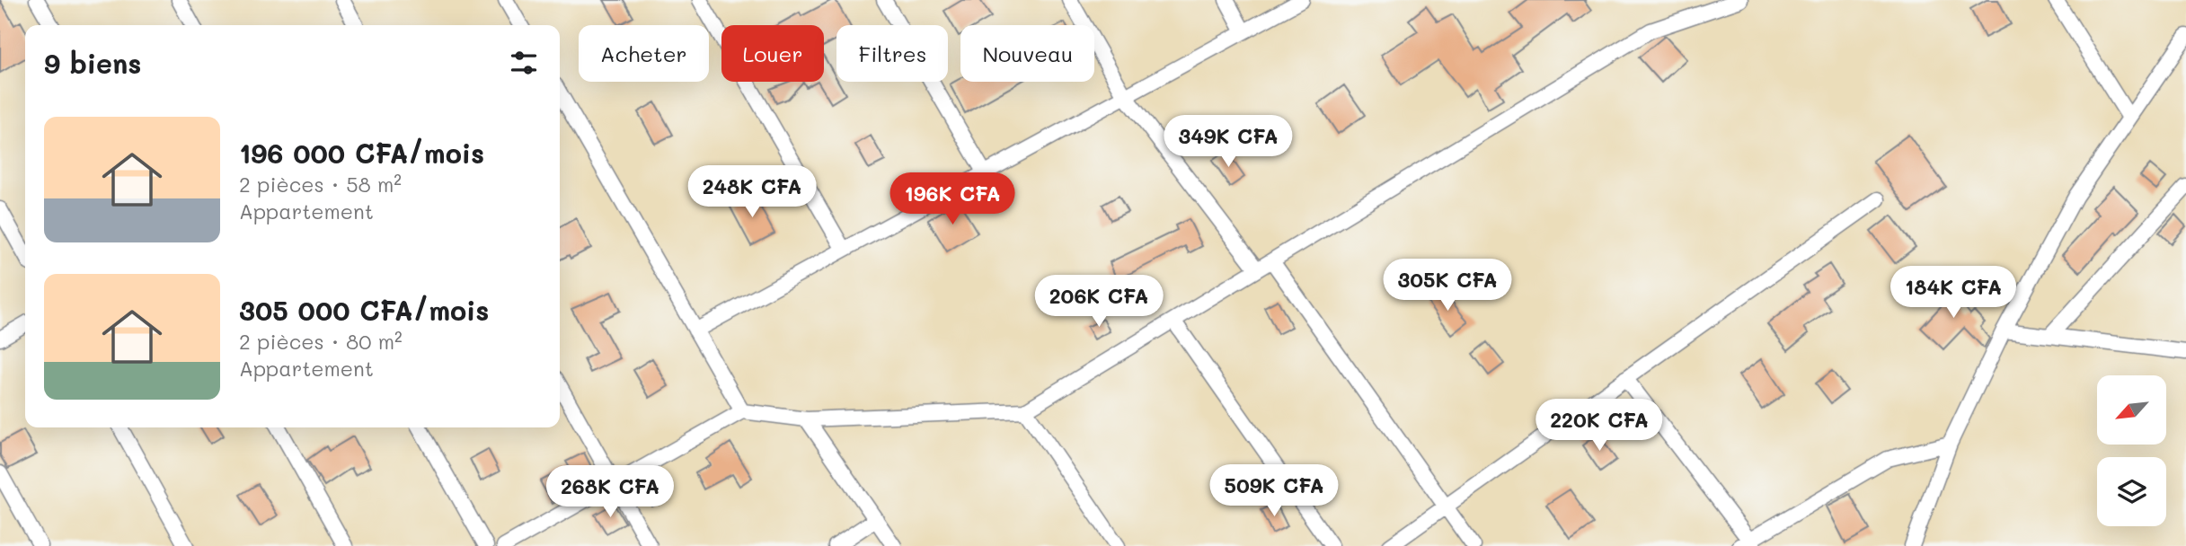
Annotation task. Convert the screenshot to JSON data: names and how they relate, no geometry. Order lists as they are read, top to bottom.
{
  "north": "bottom left",
  "page": {
    "chip": [
      "Acheter",
      "Louer",
      "Filtres",
      "Nouveau"
    ],
    "heading": "9 biens",
    "list": [
      {
        "name": "196 000 CFA/mois",
        "note": "2 pièces · 58 m² · Appartement"
      },
      {
        "name": "305 000 CFA/mois",
        "note": "2 pièces · 80 m² · Appartement"
      }
    ],
    "price": [
      "349K CFA",
      "248K CFA",
      "196K CFA",
      "305K CFA",
      "184K CFA",
      "206K CFA",
      "220K CFA",
      "509K CFA",
      "268K CFA"
    ]
  }
}
